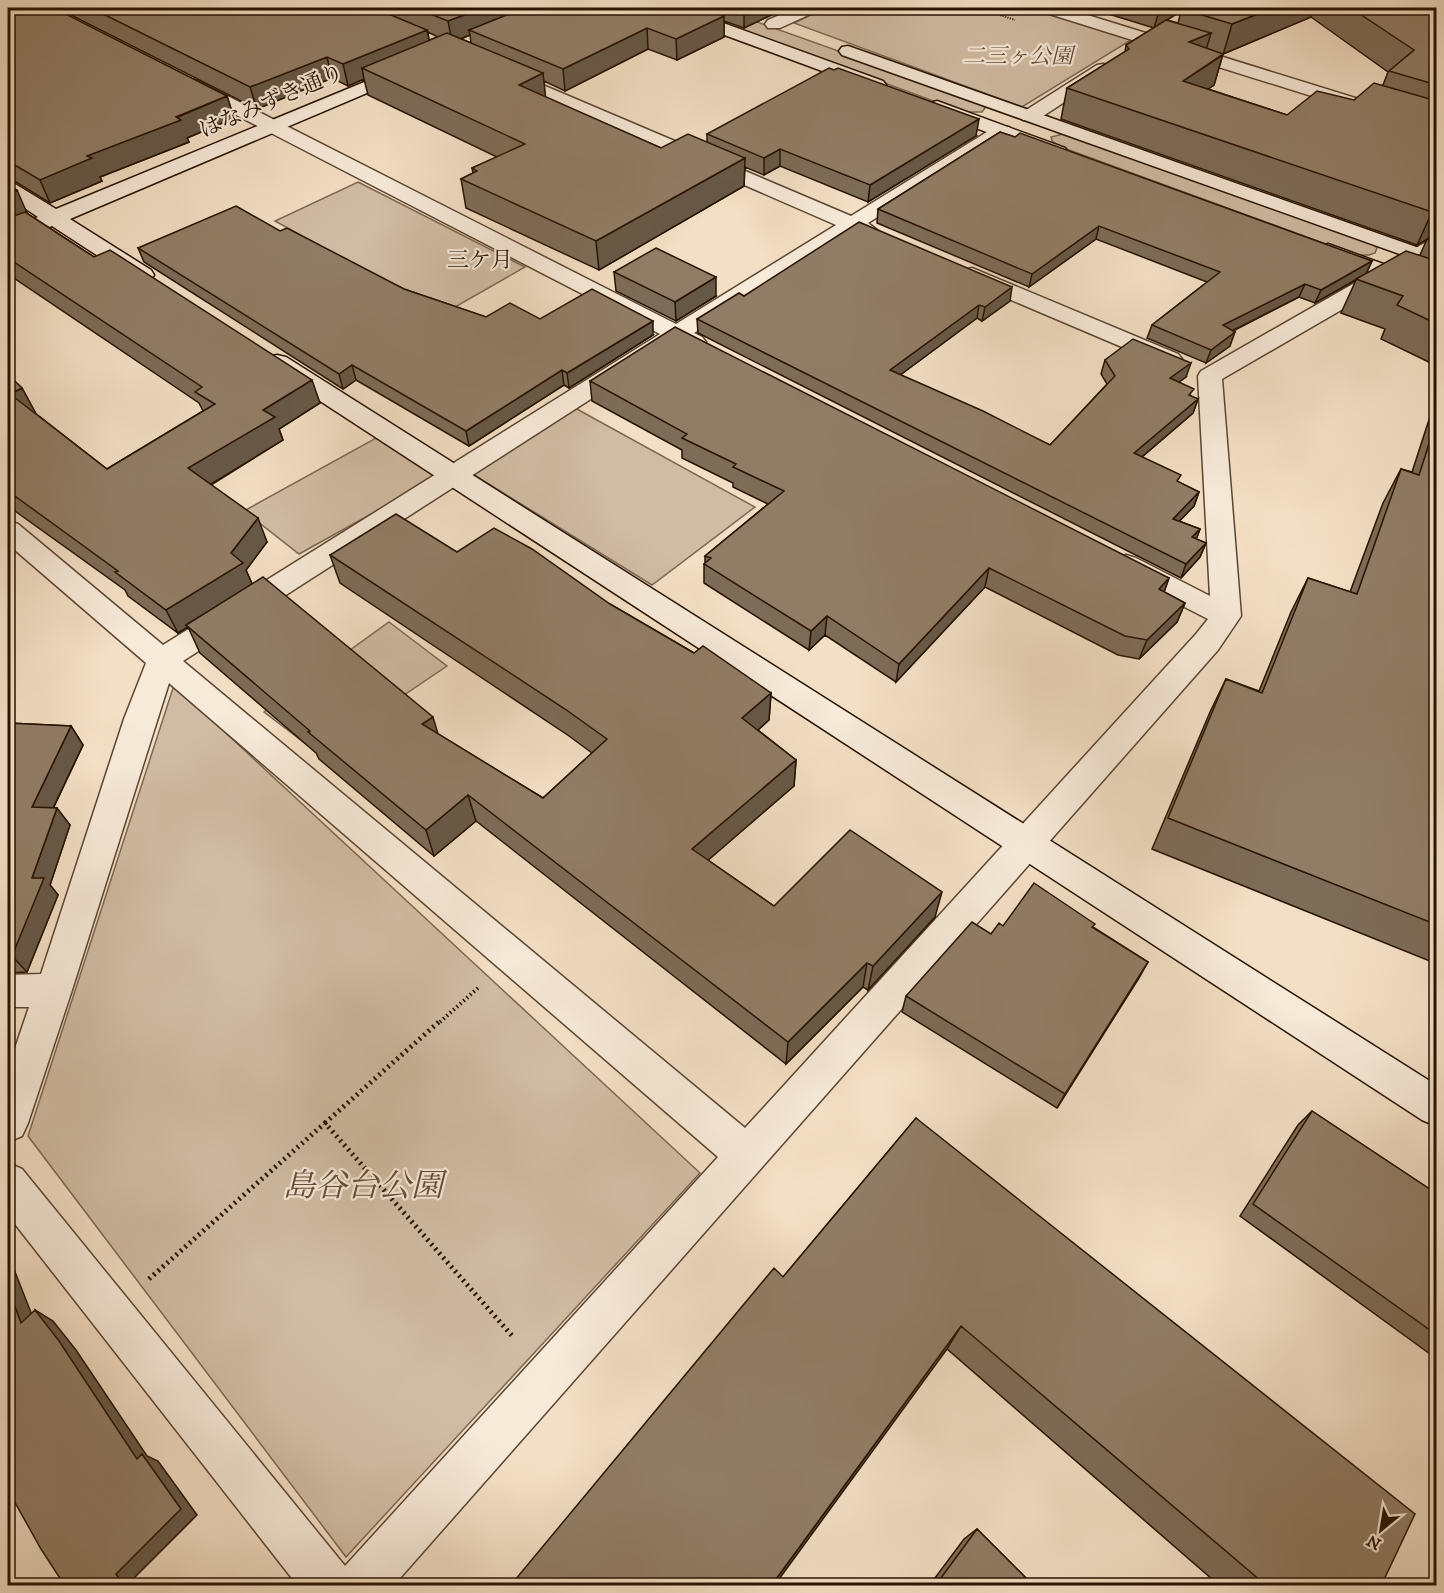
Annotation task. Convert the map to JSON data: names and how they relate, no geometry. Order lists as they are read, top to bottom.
{
  "streets": {
    "street": ["はなみずき通り"]
  },
  "districts": ["三ケ月"],
  "parks": ["二三ヶ公園", "島谷台公園"],
  "north": "bottom left"
}
